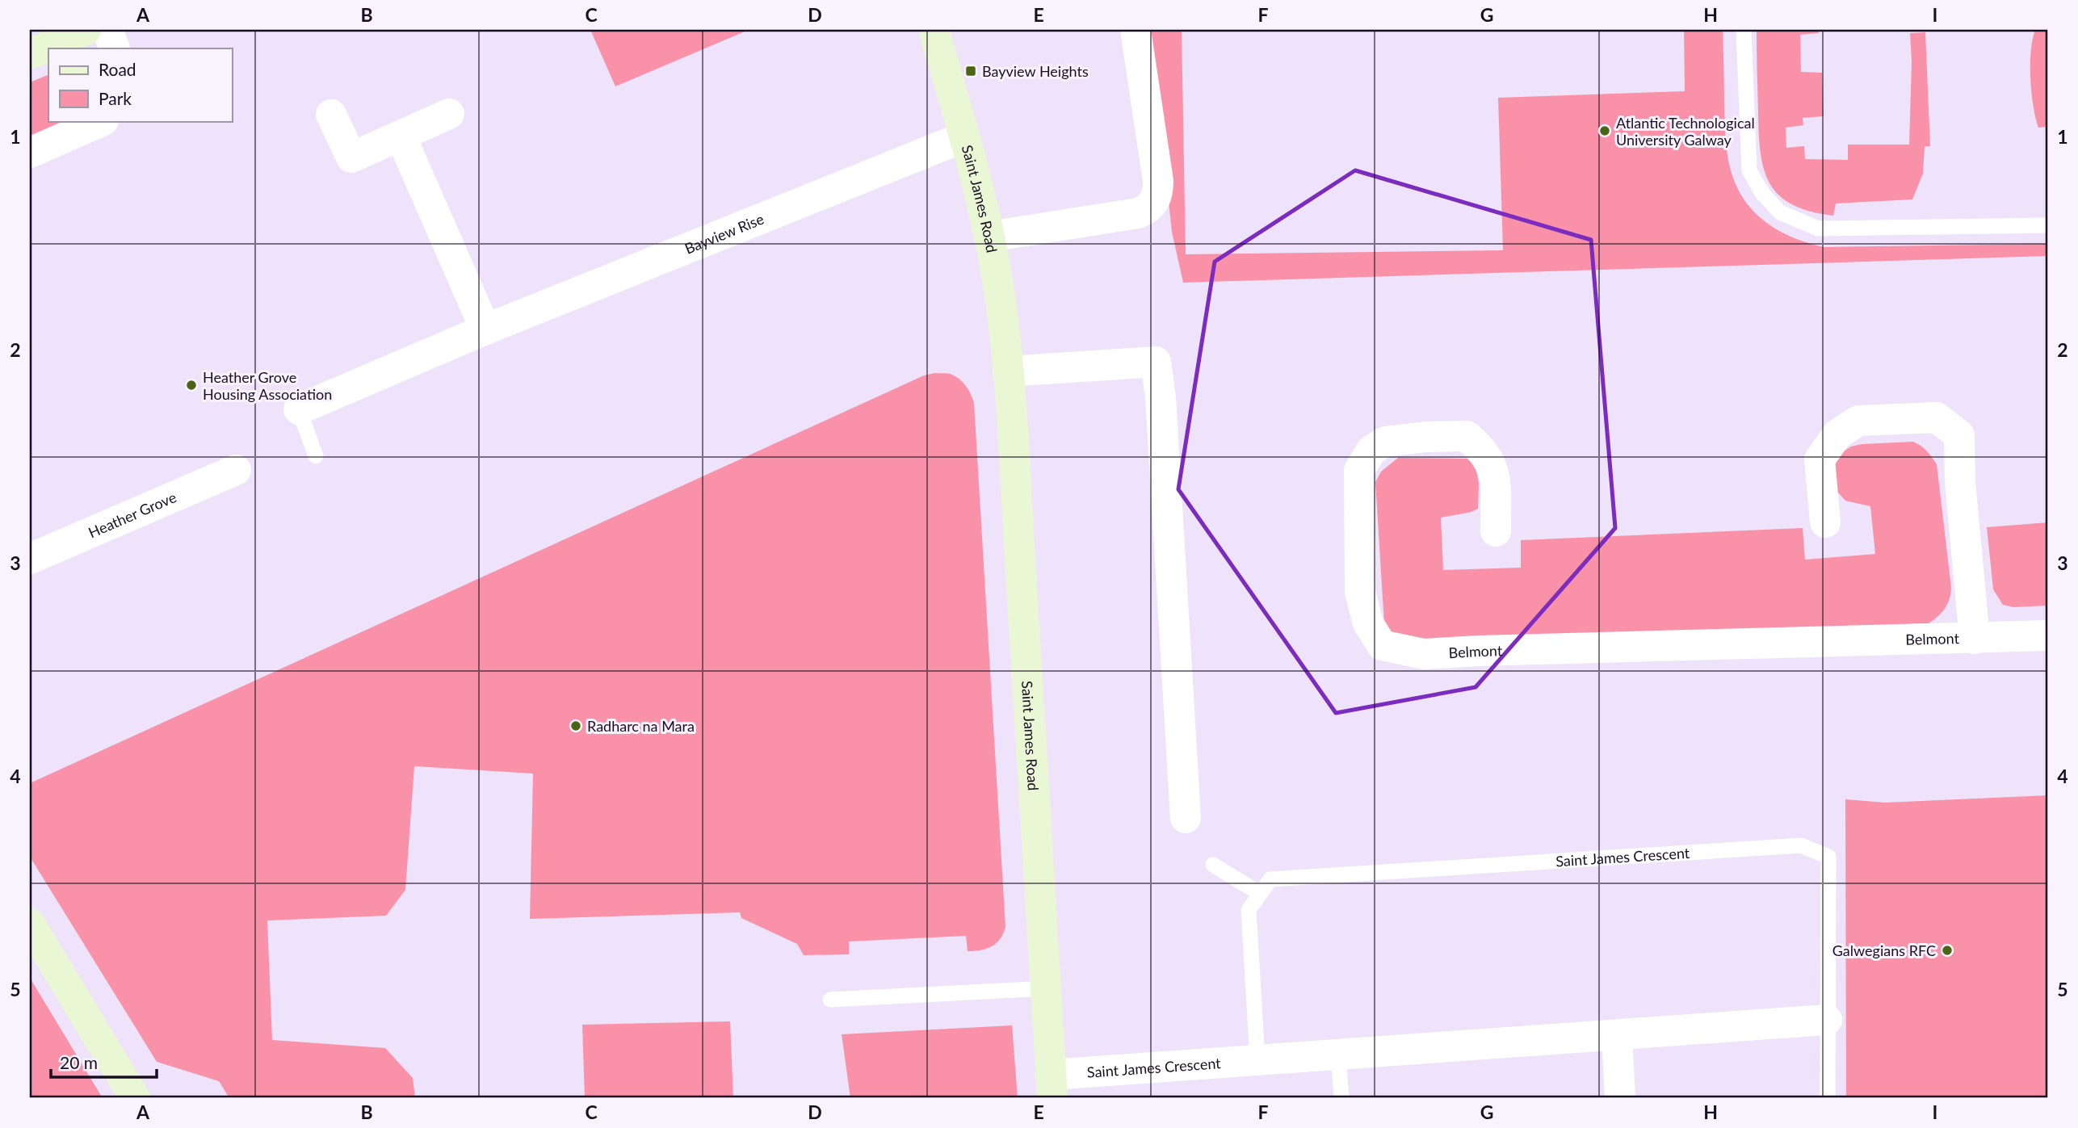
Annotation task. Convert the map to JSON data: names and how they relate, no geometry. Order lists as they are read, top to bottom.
{
  "streets": {
    "street": [
      "Saint James Road",
      "Bayview Rise",
      "Heather Grove",
      "Belmont",
      "Saint James Crescent"
    ]
  },
  "crossings": [
    ["Saint James Road", "Bayview Rise"],
    ["Saint James Road", "Saint James Crescent"]
  ],
  "places": {
    "transit": ["Bayview Heights"],
    "other": [
      "Atlantic Technological University Galway",
      "Heather Grove Housing Association",
      "Radharc na Mara",
      "Galwegians RFC"
    ]
  },
  "legend": ["Road", "Park"],
  "scale_bar": "20 m",
  "grid": {
    "columns": [
      "A",
      "B",
      "C",
      "D",
      "E",
      "F",
      "G",
      "H",
      "I"
    ],
    "rows": [
      "1",
      "2",
      "3",
      "4",
      "5"
    ]
  }
}
